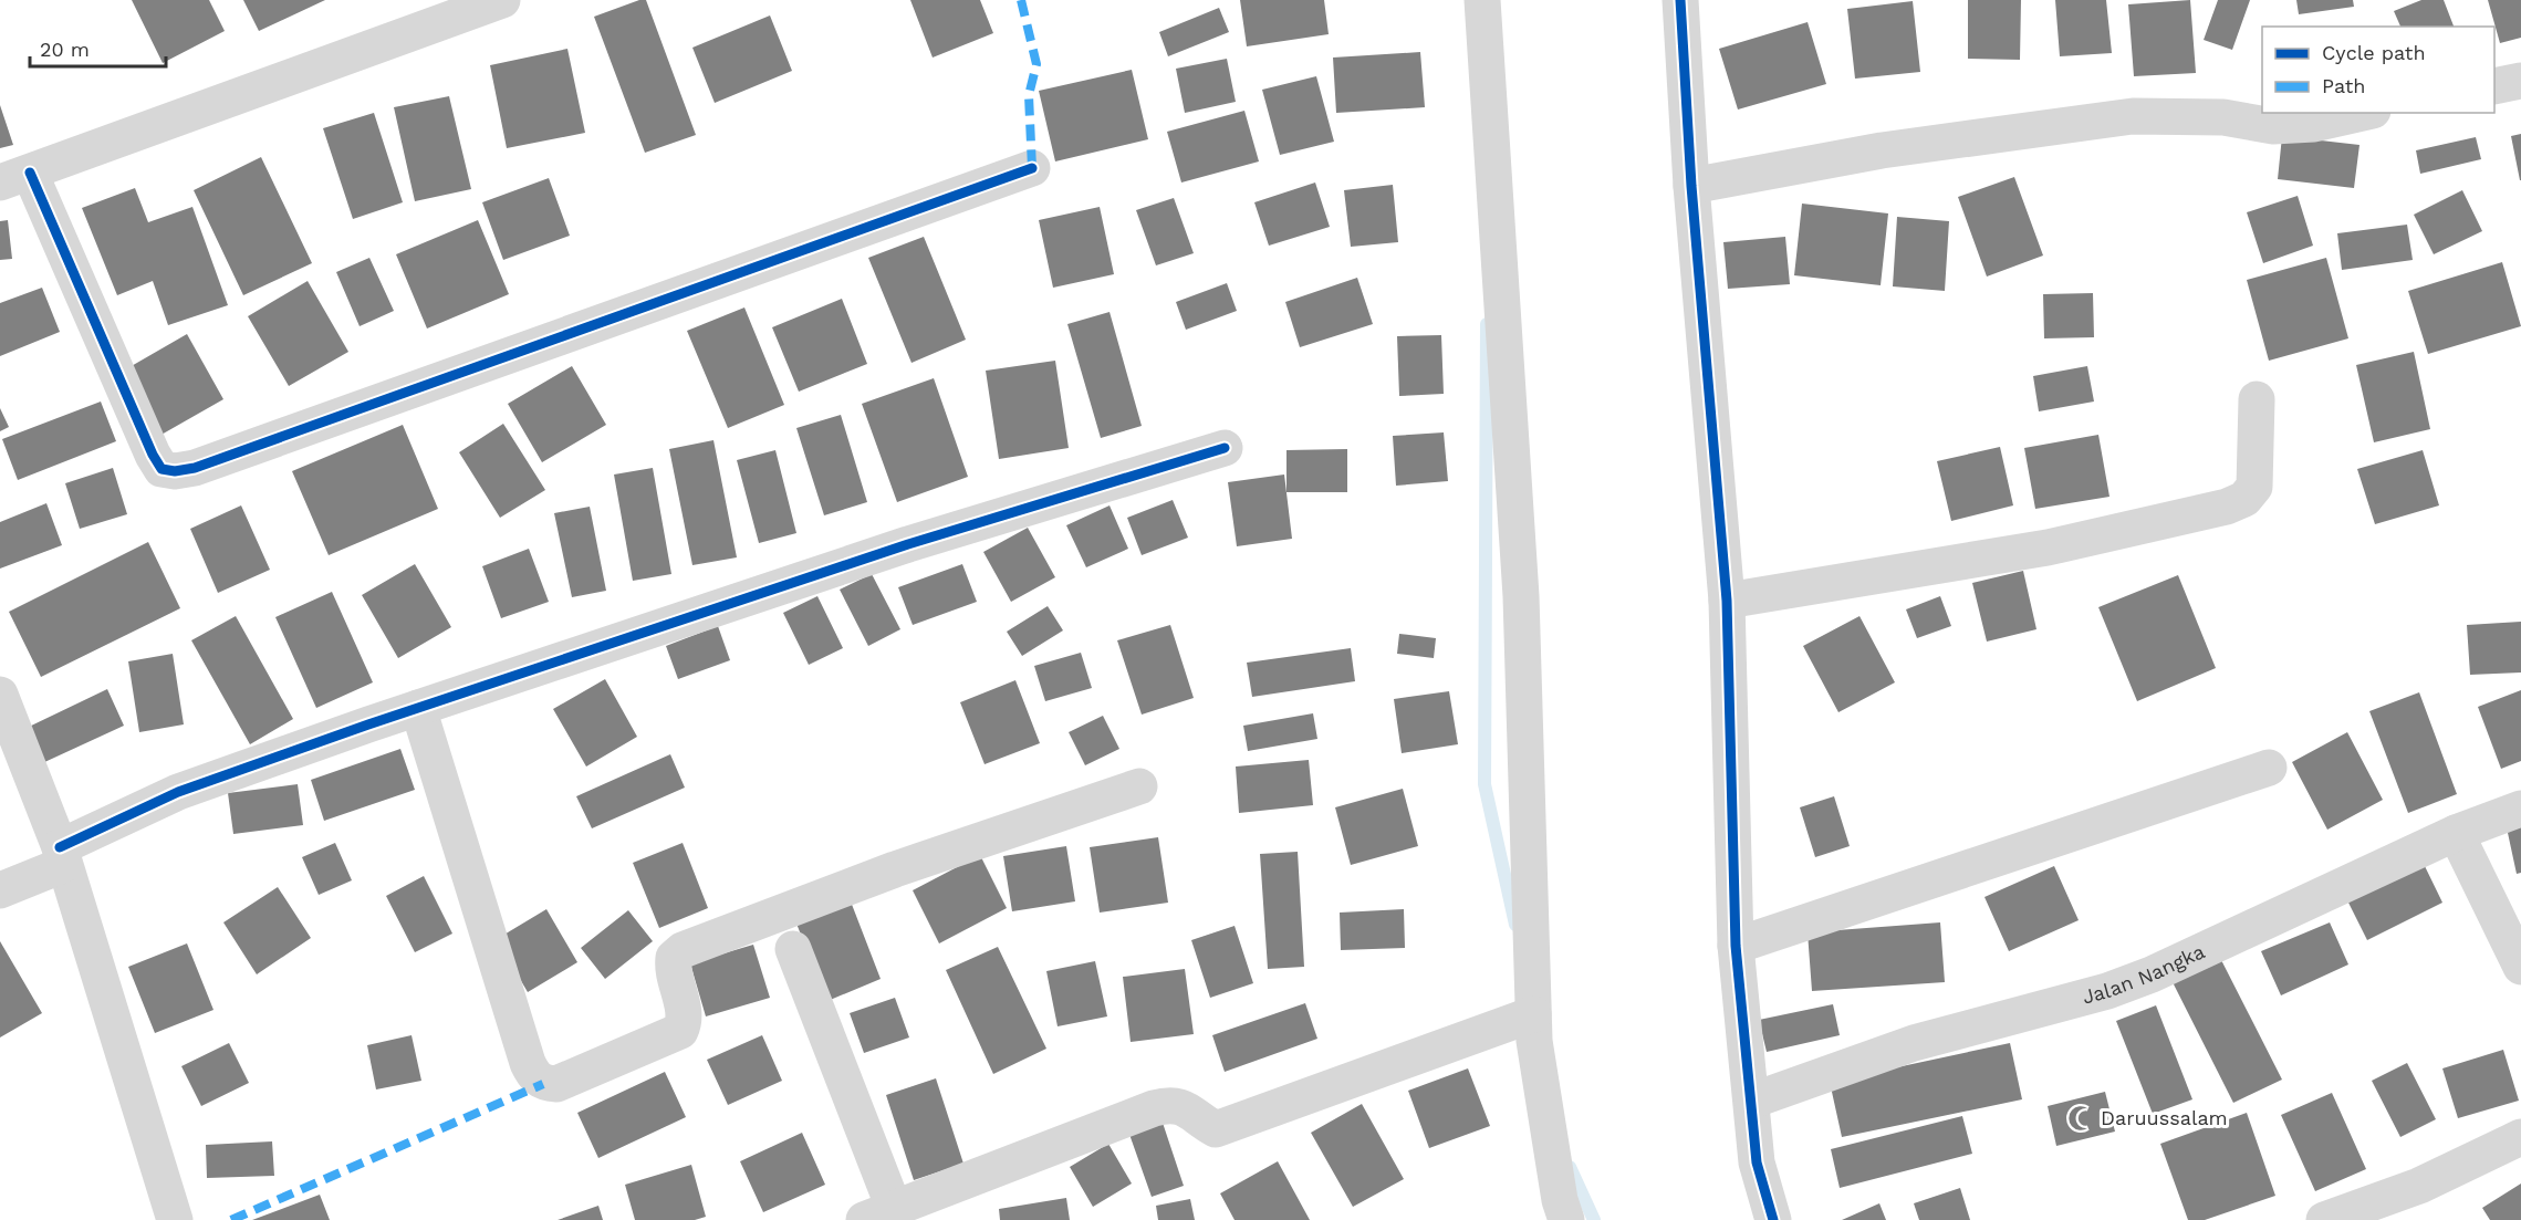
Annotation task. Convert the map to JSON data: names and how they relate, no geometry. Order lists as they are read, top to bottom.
{
  "streets": {
    "street": ["Jalan Nangka"]
  },
  "places": {
    "mosque": ["Daruussalam"]
  },
  "legend": ["Cycle path", "Path"],
  "scale_bar": "20 m"
}
